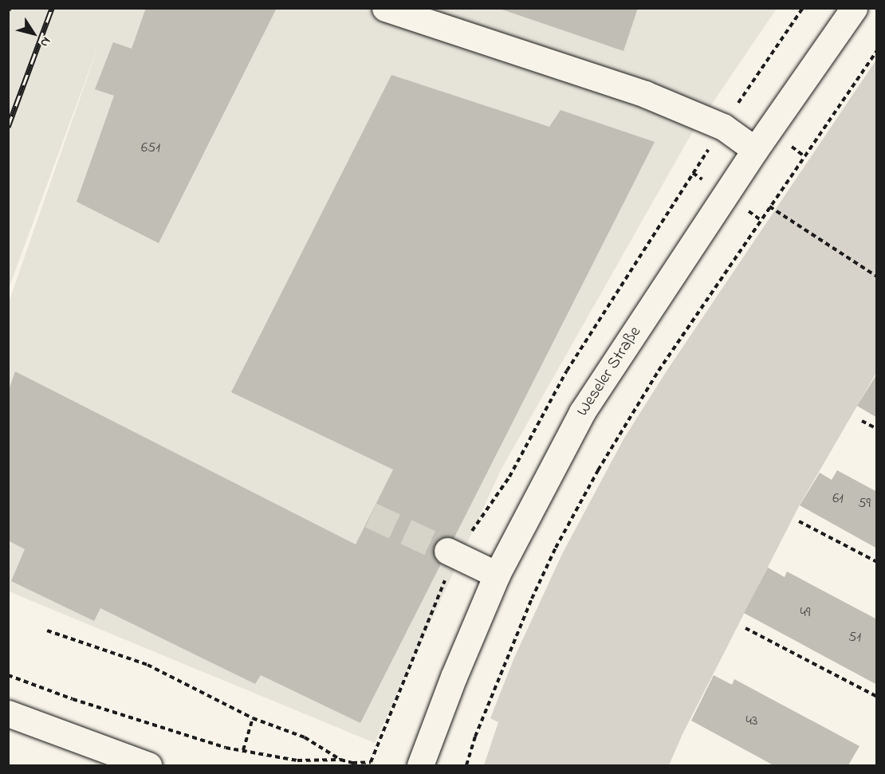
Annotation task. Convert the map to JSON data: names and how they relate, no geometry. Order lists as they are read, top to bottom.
{
  "streets": {
    "main road": ["Weseler Straße"]
  },
  "house_numbers": [
    "651",
    "61",
    "59",
    "49",
    "51",
    "43"
  ],
  "north": "bottom right"
}
